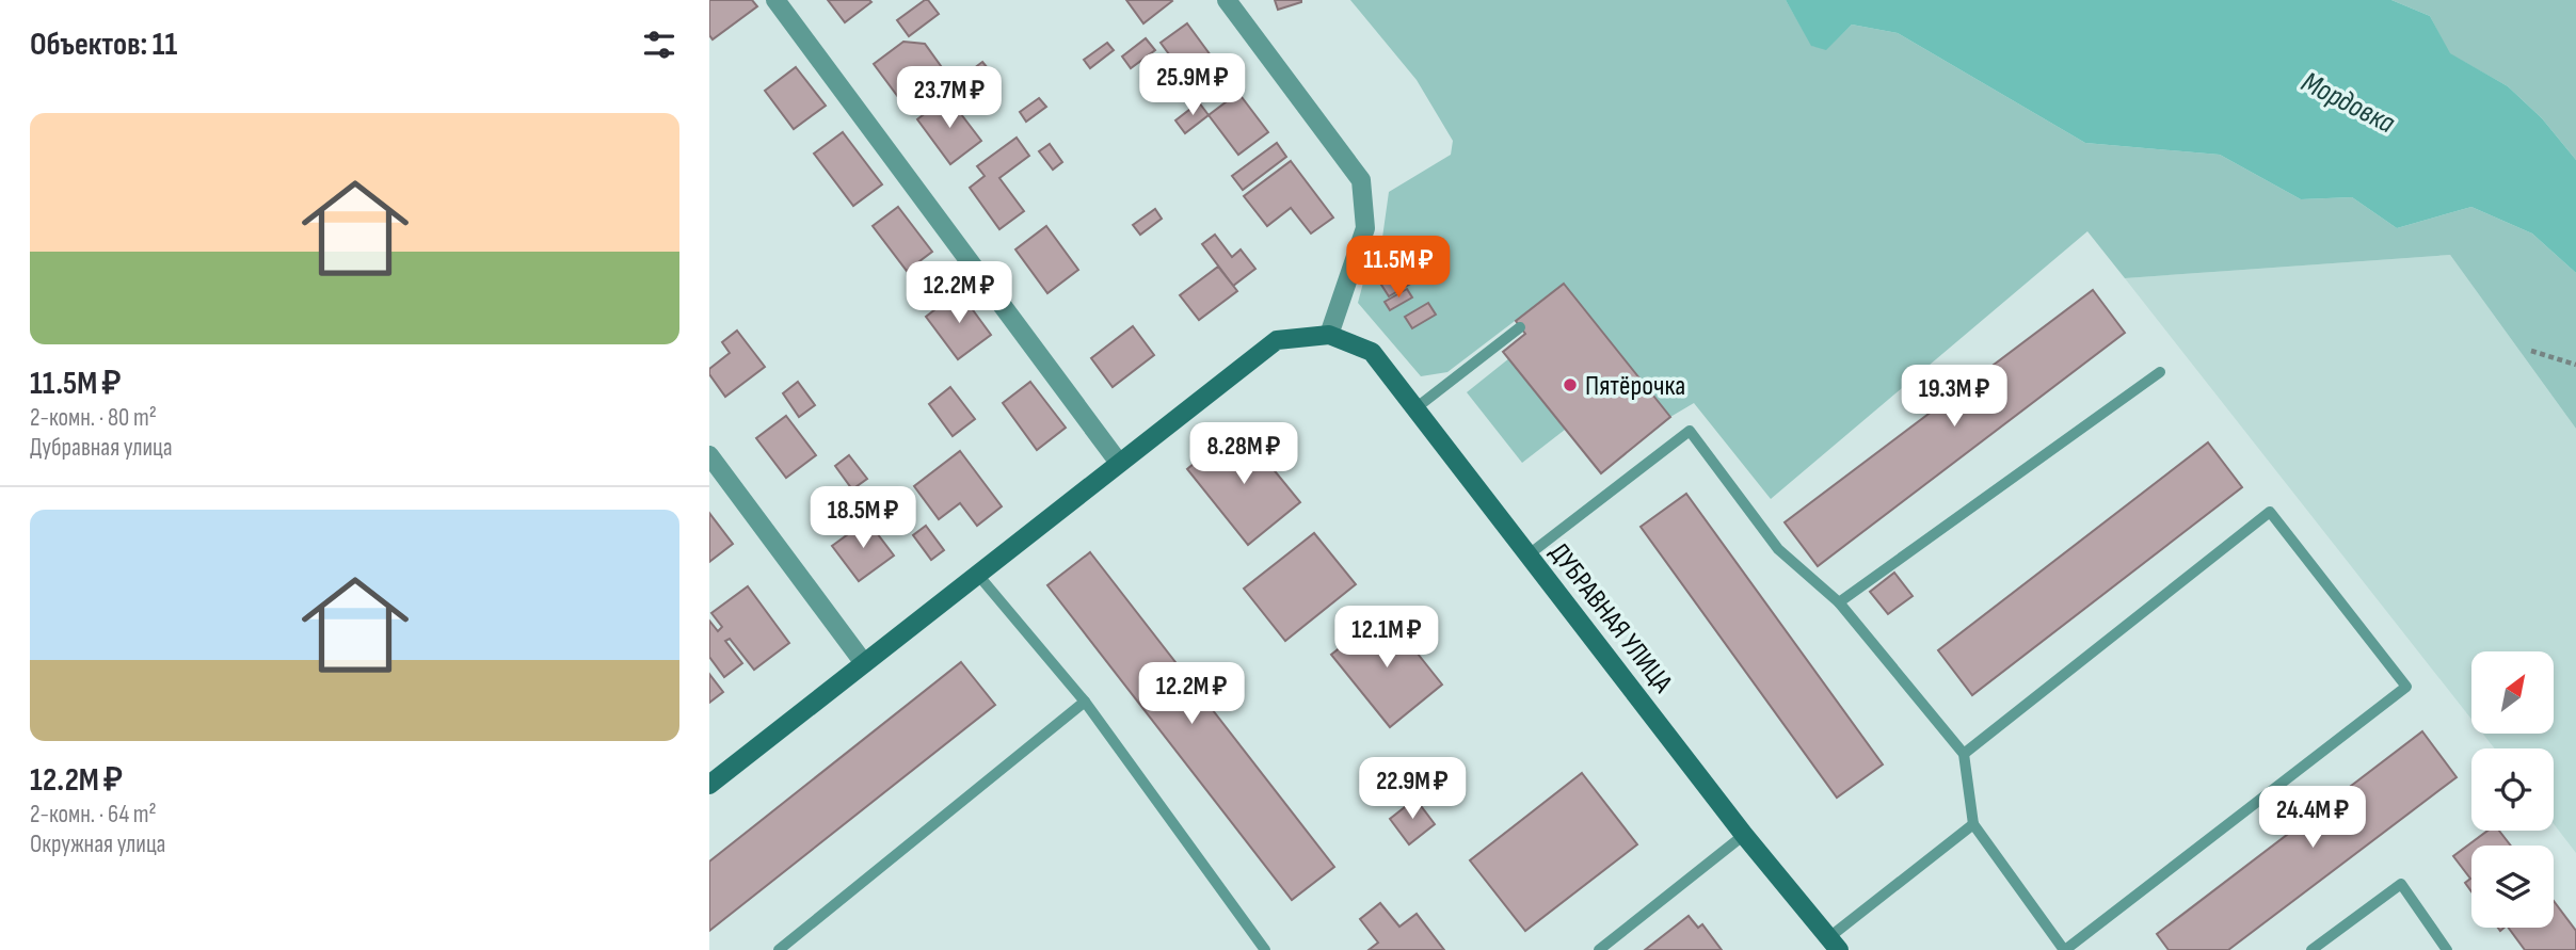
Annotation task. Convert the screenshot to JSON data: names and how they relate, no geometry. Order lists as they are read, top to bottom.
{
  "streets": {
    "street": ["ДУБРАВНАЯ УЛИЦА"]
  },
  "water": ["Мордовка"],
  "places": ["Пятёрочка"],
  "north": "top right",
  "page": {
    "heading": "Объектов: 11",
    "price": [
      "25.9M ₽",
      "23.7M ₽",
      "11.5M ₽",
      "12.2M ₽",
      "19.3M ₽",
      "8.28M ₽",
      "18.5M ₽",
      "12.1M ₽",
      "12.2M ₽",
      "22.9M ₽",
      "24.4M ₽"
    ],
    "list": [
      {
        "name": "11.5M ₽",
        "note": "2-комн. · 80 m² · Дубравная улица"
      },
      {
        "name": "12.2M ₽",
        "note": "2-комн. · 64 m² · Окружная улица"
      }
    ]
  }
}
